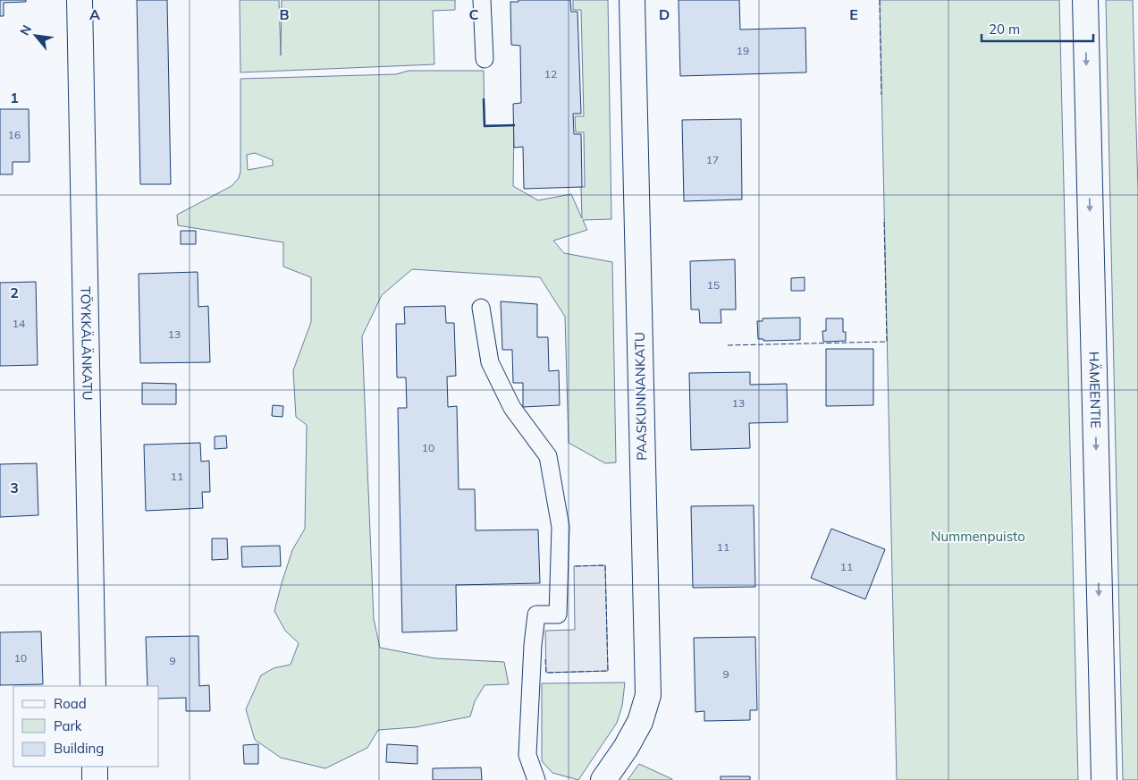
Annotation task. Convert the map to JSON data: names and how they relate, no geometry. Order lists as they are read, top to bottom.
{
  "streets": {
    "main road": ["TÖYKKÄLÄNKATU", "HÄMEENTIE", "PAASKUNNANKATU"]
  },
  "one_way": ["HÄMEENTIE"],
  "parks": ["Nummenpuisto"],
  "house_numbers": [
    "19",
    "12",
    "16",
    "17",
    "15",
    "14",
    "13",
    "13",
    "10",
    "11",
    "11",
    "11",
    "10",
    "9",
    "9"
  ],
  "legend": ["Road", "Park", "Building"],
  "scale_bar": "20 m",
  "north": "top left",
  "grid": {
    "columns": [
      "A",
      "B",
      "C",
      "D",
      "E"
    ],
    "rows": ["1", "2", "3"]
  }
}
